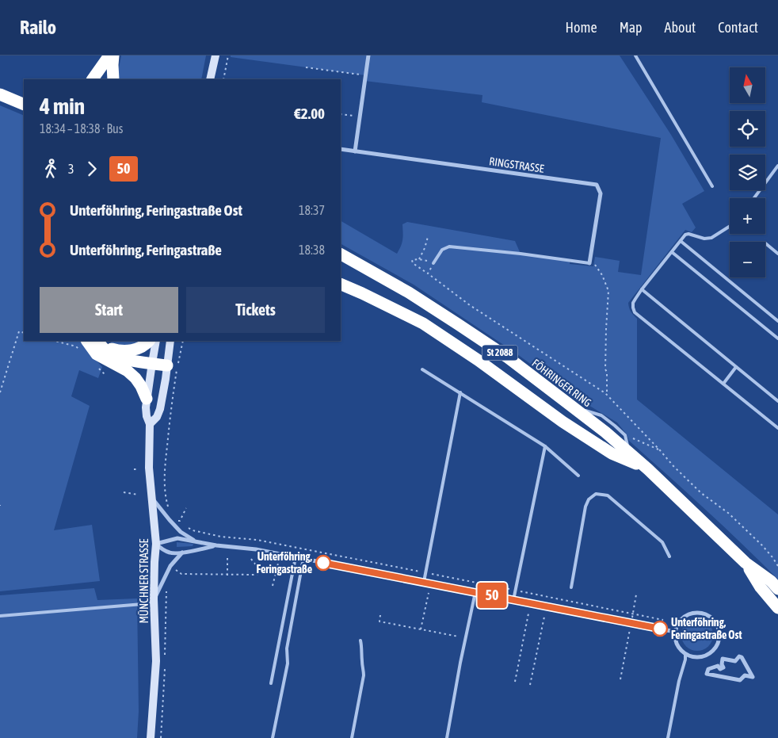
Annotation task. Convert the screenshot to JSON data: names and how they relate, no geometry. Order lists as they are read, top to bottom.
{
  "streets": {
    "highway": ["St 2088", "FÖHRINGER RING"],
    "main road": ["MÜNCHNER STRASSE"],
    "street": ["RINGSTRASSE"]
  },
  "places": ["Unterföhring, Feringastraße", "Unterföhring, Feringastraße Ost"],
  "lines": ["bus line 50"],
  "north": "top",
  "page": {
    "header": "Railo",
    "nav": [
      "Home",
      "Map",
      "About",
      "Contact"
    ],
    "on_map": "50",
    "map_buttons": ["+", "−"],
    "heading": ["4 min", "18:34 – 18:38 · Bus", "€2.00"],
    "legs": ["3", "50"],
    "list": [
      {
        "name": "Unterföhring, Feringastraße Ost",
        "value": "18:37"
      },
      {
        "name": "Unterföhring, Feringastraße",
        "value": "18:38"
      }
    ],
    "buttons": ["Start", "Tickets"]
  }
}
